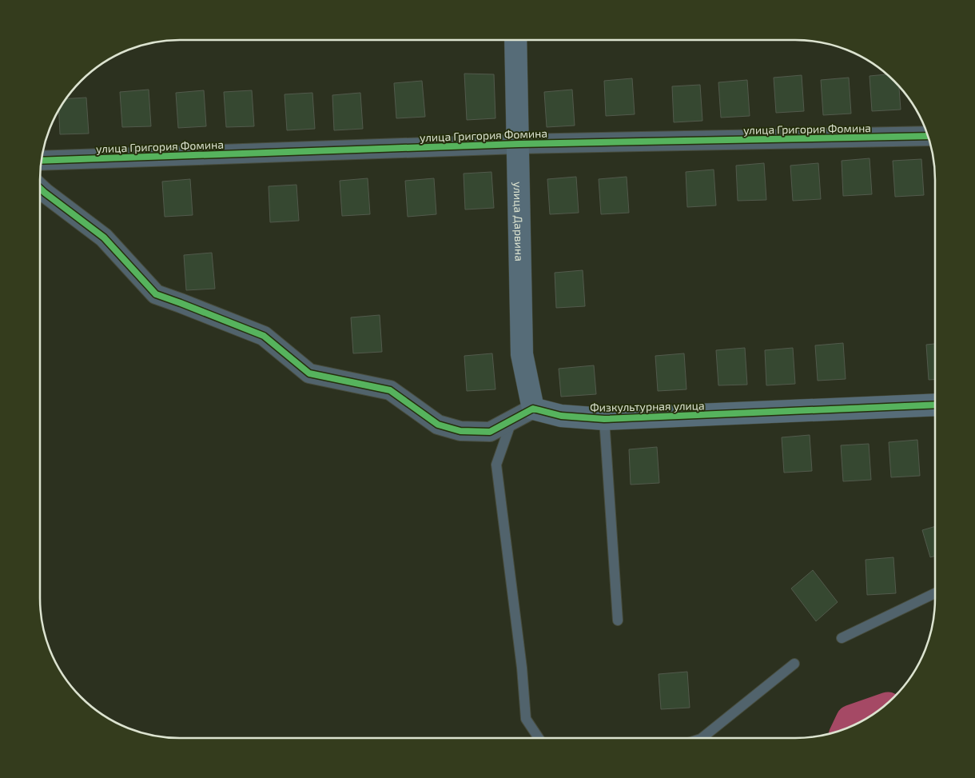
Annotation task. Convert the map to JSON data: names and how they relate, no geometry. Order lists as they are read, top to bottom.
{
  "streets": {
    "street": ["улица Григория Фомина", "улица Дарвина", "Физкультурная улица"]
  },
  "crossings": [
    ["улица Григория Фомина", "улица Дарвина"],
    ["улица Дарвина", "Физкультурная улица"]
  ]
}
